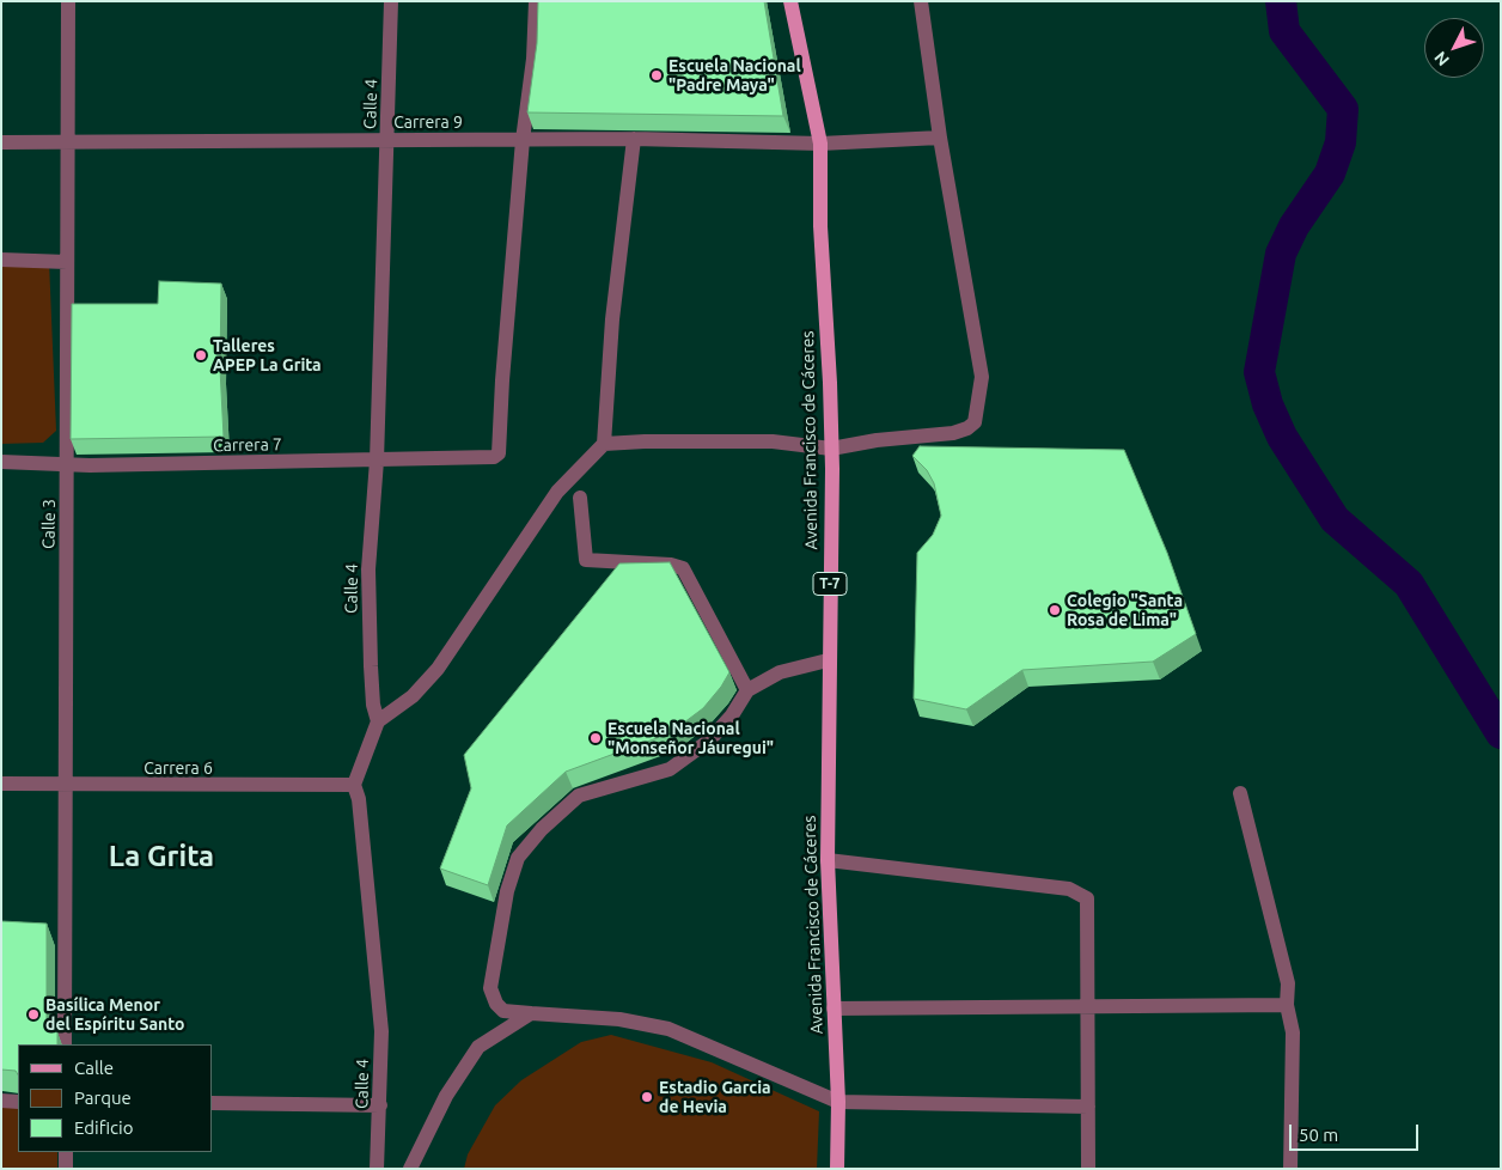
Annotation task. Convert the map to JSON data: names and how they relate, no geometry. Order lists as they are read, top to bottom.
{
  "streets": {
    "main road": ["Avenida Francisco de Cáceres", "T-7"],
    "street": [
      "Calle 4",
      "Carrera 9",
      "Carrera 7",
      "Calle 3",
      "Carrera 6"
    ]
  },
  "crossings": [
    ["Calle 4", "Carrera 9"],
    ["Calle 4", "Carrera 7"],
    ["Calle 4", "Carrera 6"],
    ["Carrera 9", "Avenida Francisco de Cáceres"],
    ["Carrera 9", "Carrera 7"],
    ["Carrera 9", "Calle 3"],
    ["Carrera 7", "Calle 3"],
    ["Calle 3", "Carrera 6"]
  ],
  "districts": ["La Grita"],
  "places": [
    "Escuela Nacional \"Padre Maya\"",
    "Talleres APEP La Grita",
    "Colegio \"Santa Rosa de Lima\"",
    "Escuela Nacional \"Monseñor Jáuregui\"",
    "Basílica Menor del Espíritu Santo",
    "Estadio Garcia de Hevia"
  ],
  "legend": ["Calle", "Parque", "Edificio"],
  "scale_bar": "50 m",
  "north": "bottom left"
}
